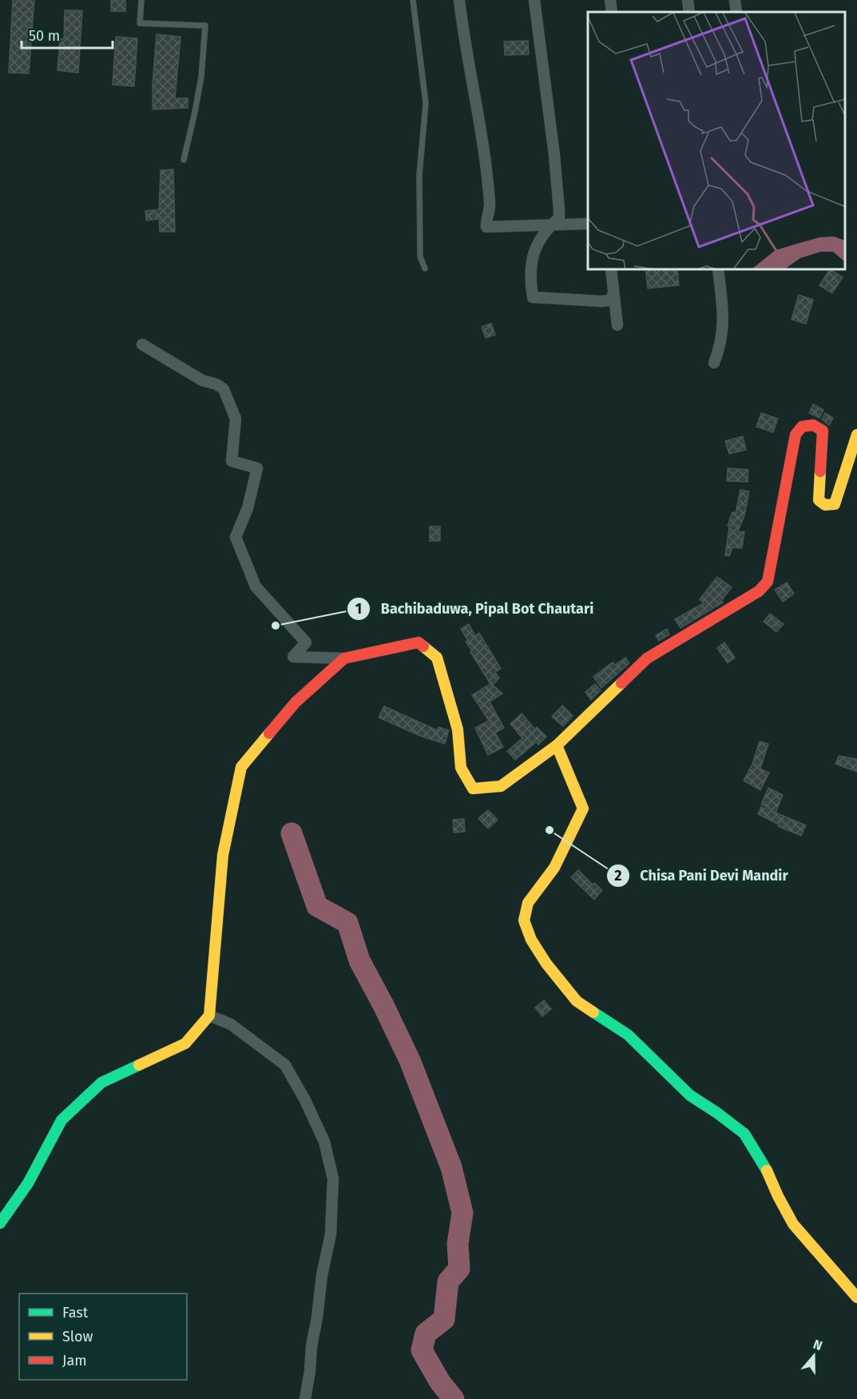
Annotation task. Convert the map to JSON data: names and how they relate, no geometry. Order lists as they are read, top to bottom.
{
  "places": ["Bachibaduwa, Pipal Bot Chautari", "Chisa Pani Devi Mandir"],
  "legend": ["Fast", "Slow", "Jam"],
  "scale_bar": "50 m",
  "north": "top"
}
